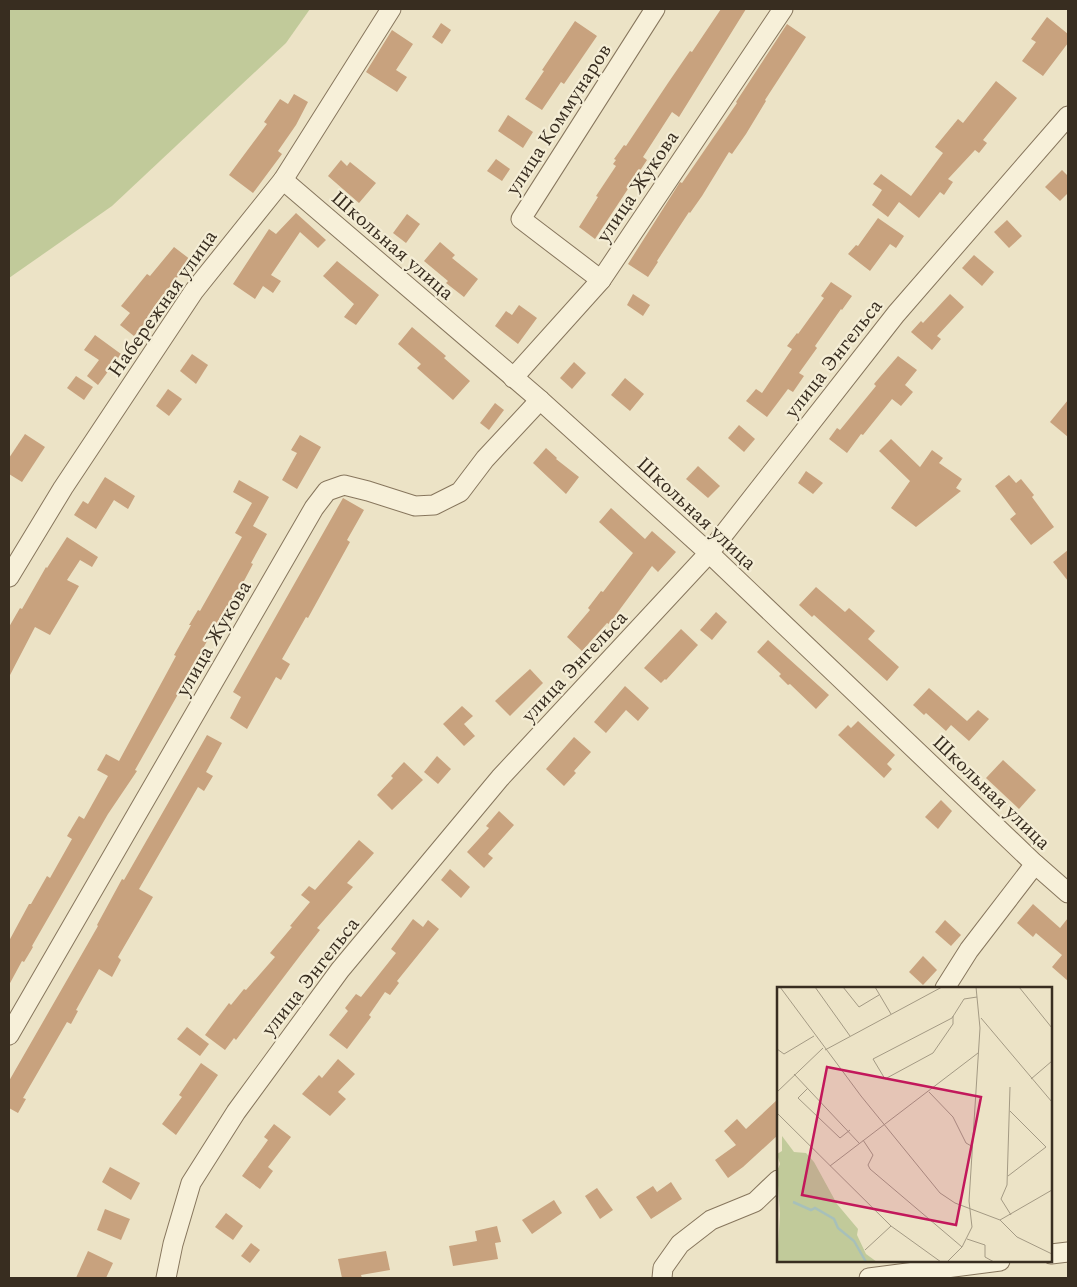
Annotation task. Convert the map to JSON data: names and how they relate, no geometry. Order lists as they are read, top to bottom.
{
  "streets": {
    "street": [
      "улица Коммунаров",
      "улица Жукова",
      "Школьная улица",
      "Набережная улица",
      "улица Энгельса"
    ]
  },
  "crossings": [
    ["улица Коммунаров", "улица Жукова"],
    ["улица Жукова", "Школьная улица"],
    ["Школьная улица", "Набережная улица"],
    ["Школьная улица", "улица Энгельса"]
  ]
}
